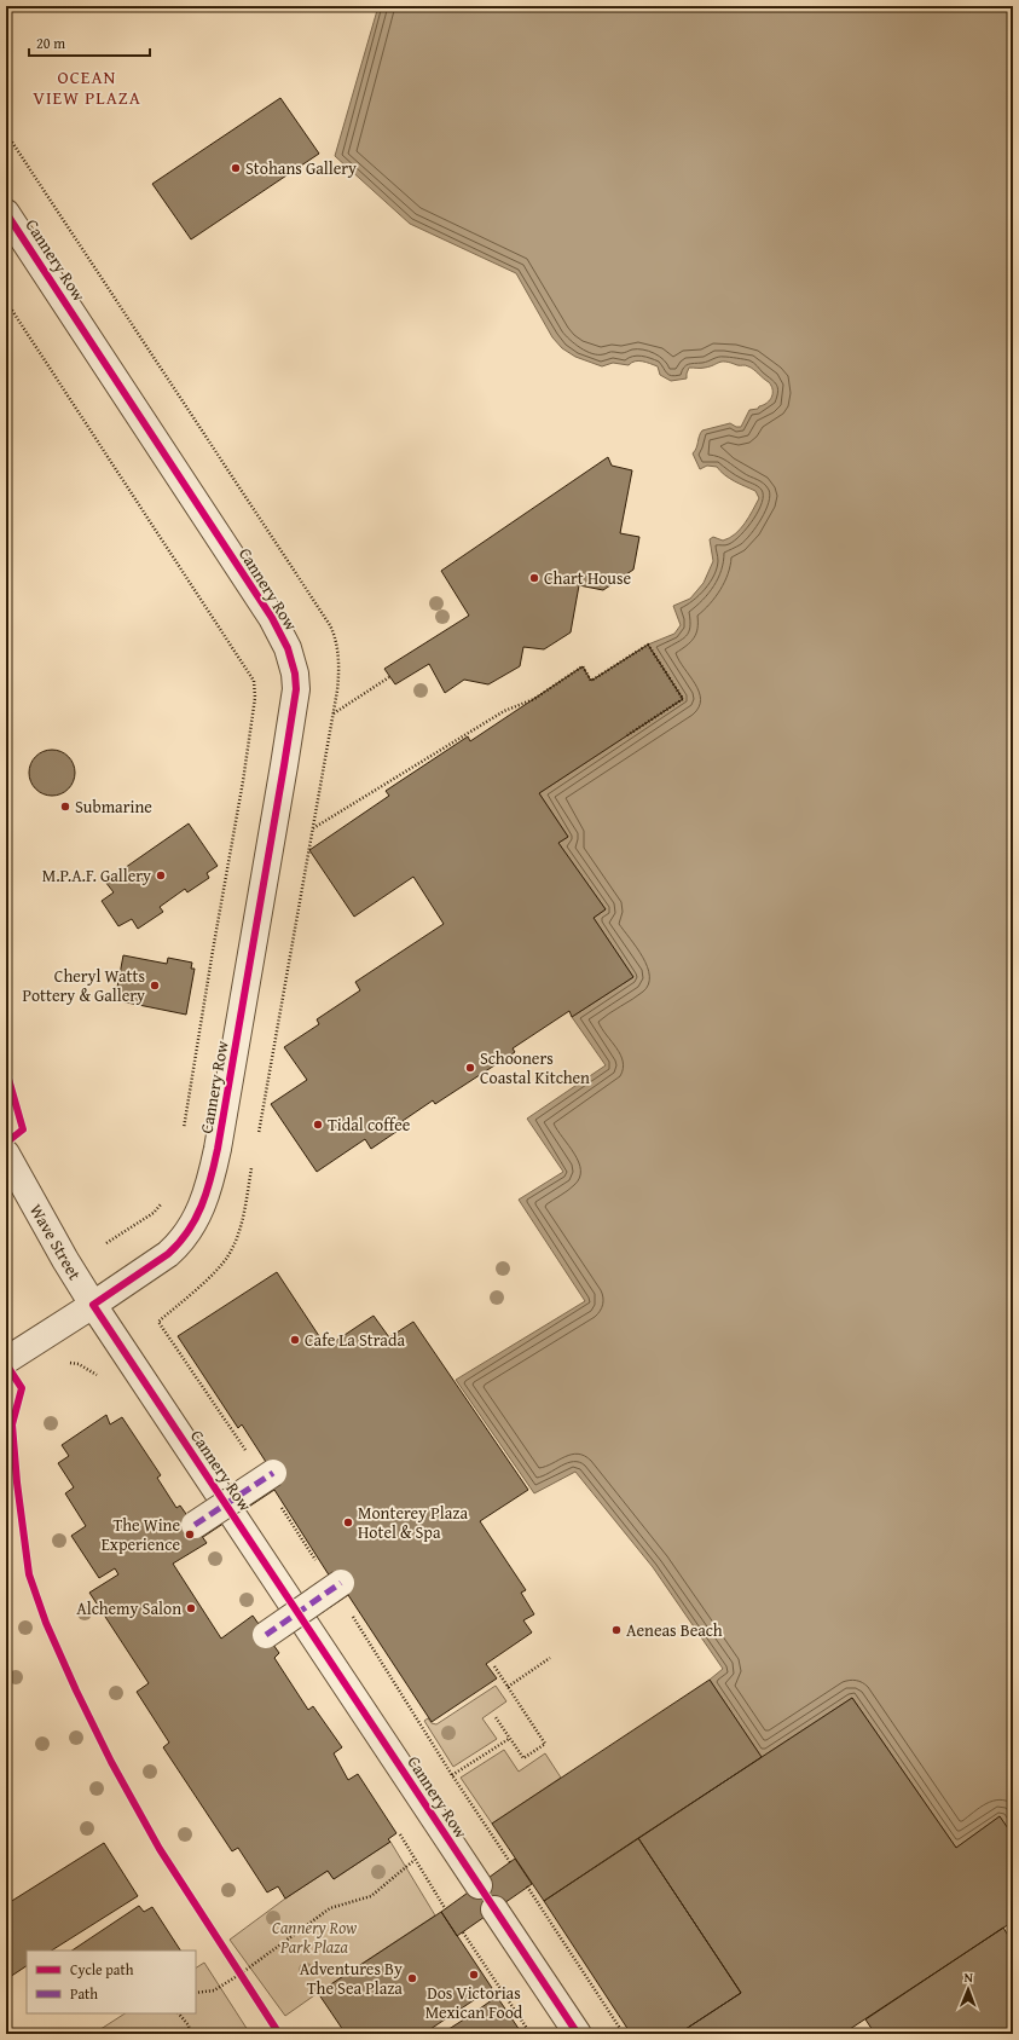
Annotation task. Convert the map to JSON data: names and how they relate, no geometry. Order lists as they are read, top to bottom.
{
  "streets": {
    "street": ["Cannery Row", "Wave Street"]
  },
  "crossings": [
    ["Cannery Row", "Wave Street"]
  ],
  "districts": ["OCEAN VIEW PLAZA"],
  "parks": ["Cannery Row Park Plaza"],
  "places": [
    "Stohans Gallery",
    "Chart House",
    "Submarine",
    "M.P.A.F. Gallery",
    "Cheryl Watts Pottery & Gallery",
    "Schooners Coastal Kitchen",
    "Tidal coffee",
    "Cafe La Strada",
    "Monterey Plaza Hotel & Spa",
    "The Wine Experience",
    "Alchemy Salon",
    "Aeneas Beach",
    "Dos Victorias Mexican Food",
    "Adventures By The Sea Plaza"
  ],
  "legend": ["Cycle path", "Path"],
  "scale_bar": "20 m",
  "north": "top"
}
